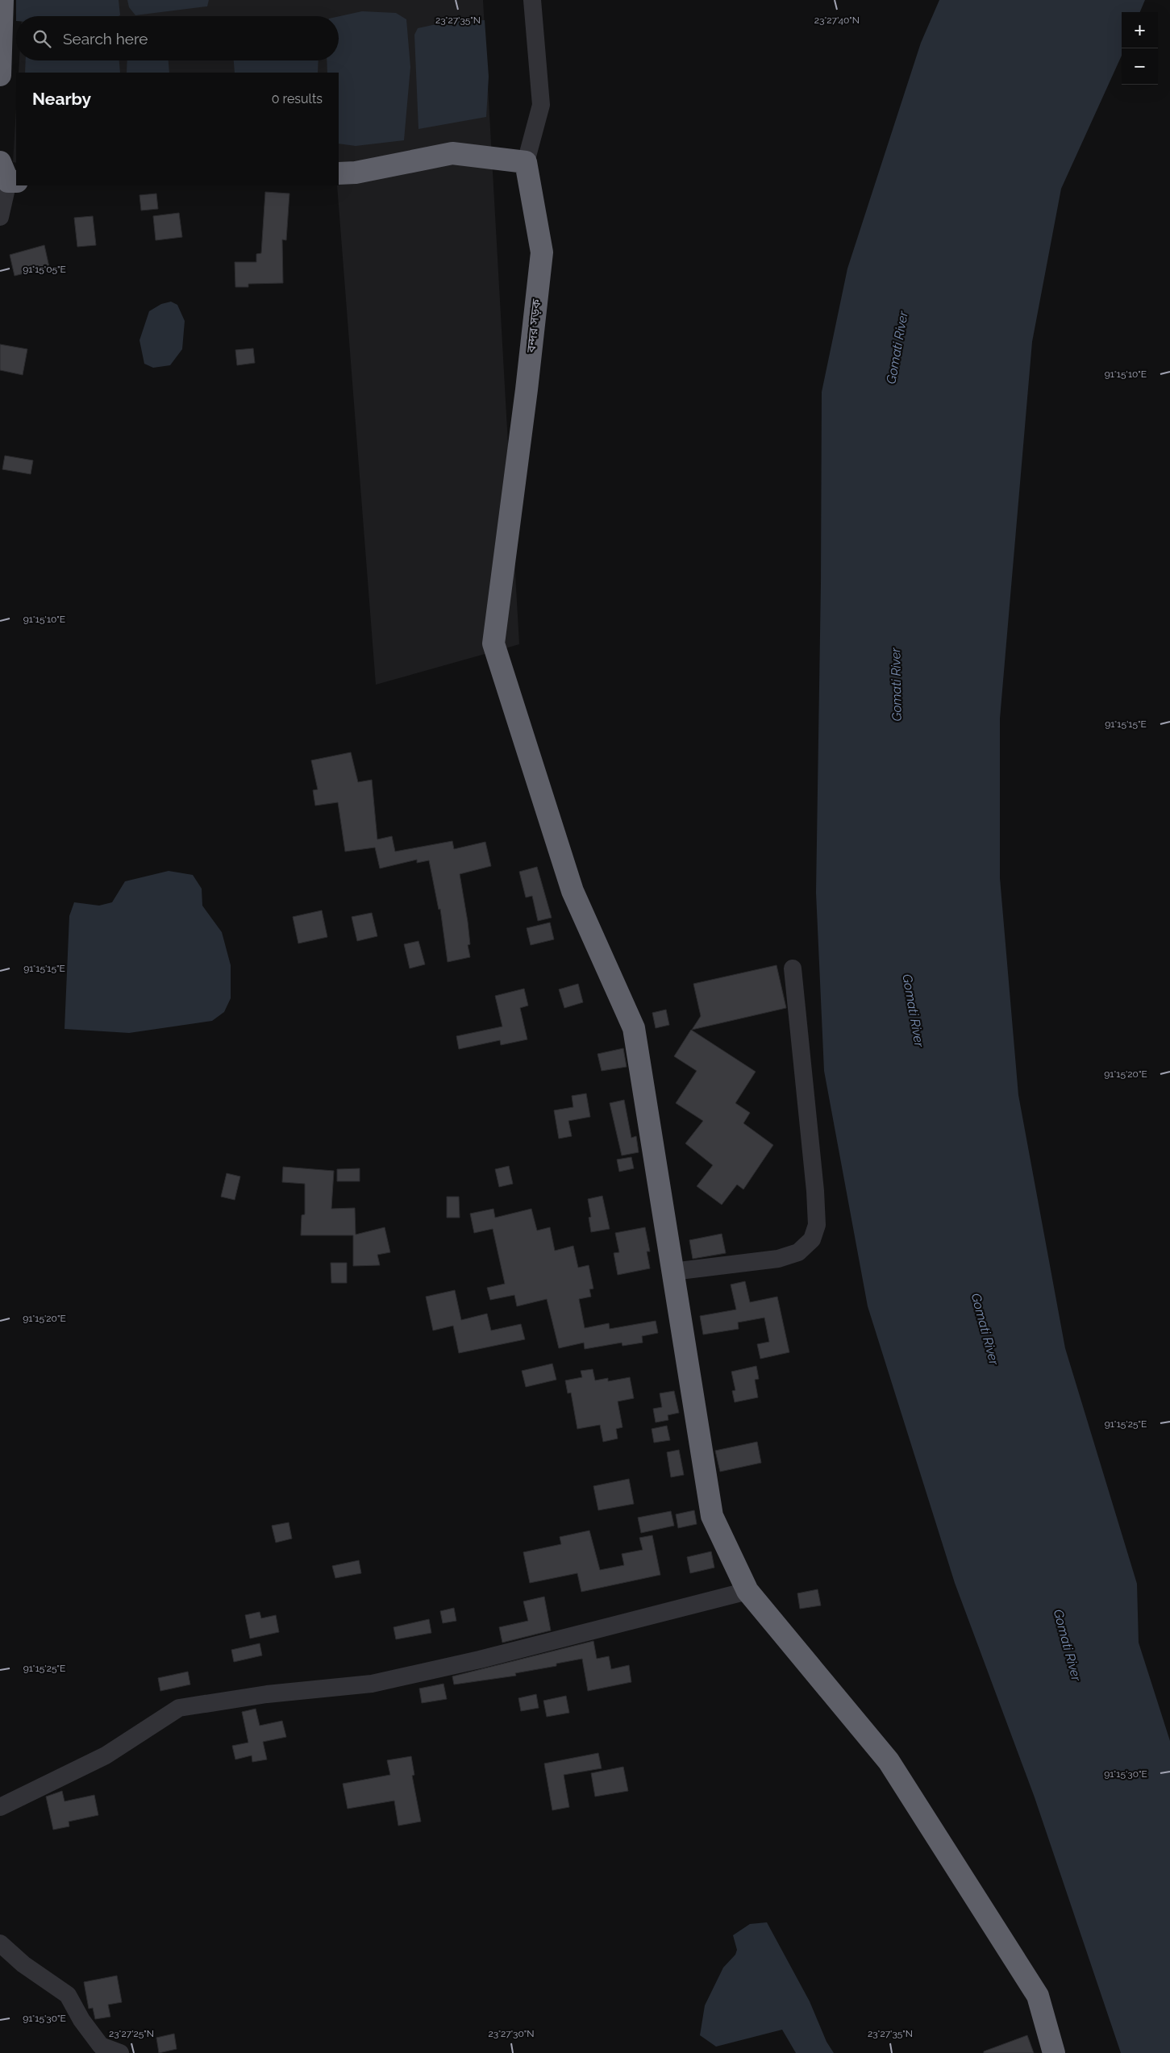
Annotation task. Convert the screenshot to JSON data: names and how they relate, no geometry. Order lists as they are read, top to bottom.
{
  "streets": {
    "highway": ["বন্দর সড়ক"]
  },
  "water": ["Gomati River"],
  "page": {
    "map_buttons": ["+", "−"],
    "search": "Search here",
    "heading": ["Nearby", "0 results"]
  },
  "coordinates": [
    "23°27'35\"N",
    "23°27'40\"N",
    "91°15'05\"E",
    "91°15'10\"E",
    "91°15'15\"E",
    "91°15'20\"E",
    "91°15'25\"E",
    "91°15'30\"E",
    "23°27'25\"N",
    "23°27'30\"N"
  ]
}
